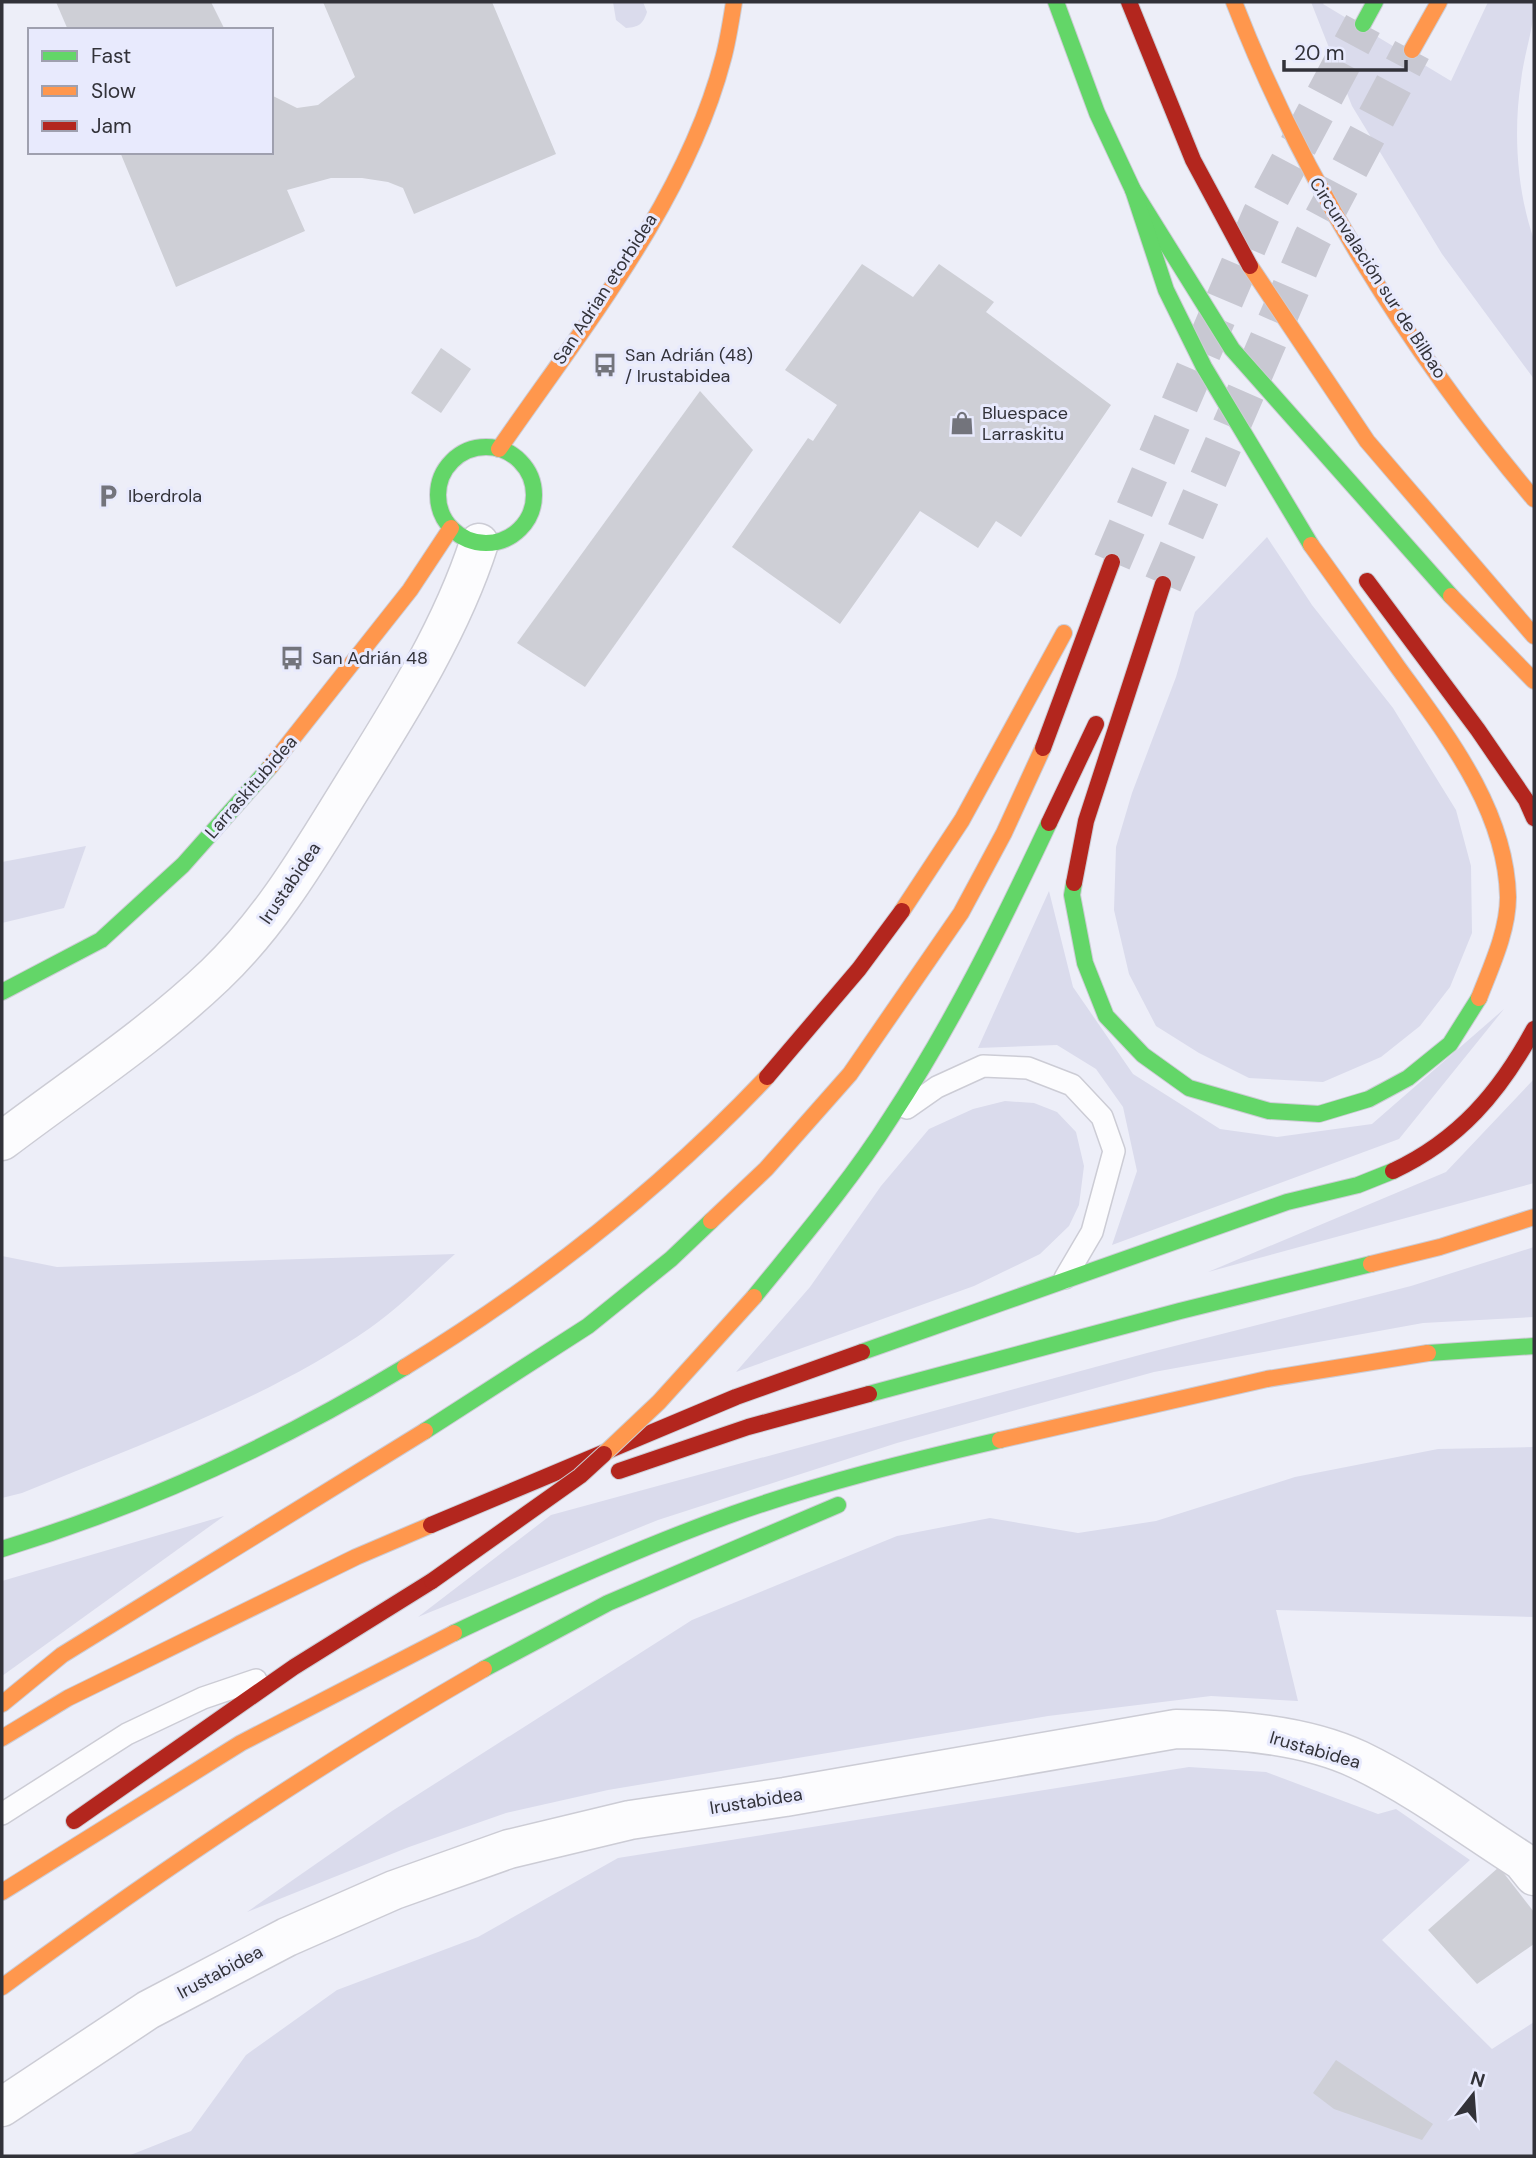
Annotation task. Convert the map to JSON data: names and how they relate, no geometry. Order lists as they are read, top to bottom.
{
  "streets": {
    "main road": ["Circunvalación sur de Bilbao", "San Adrian etorbidea", "Larraskitubidea"],
    "street": ["Irustabidea"]
  },
  "crossings": [
    ["San Adrian etorbidea", "Larraskitubidea"],
    ["San Adrian etorbidea", "Irustabidea"],
    ["Larraskitubidea", "Irustabidea"]
  ],
  "places": {
    "bus stop": ["San Adrián (48) / Irustabidea", "San Adrián 48"],
    "shop": ["Bluespace Larraskitu"],
    "parking": ["Iberdrola"]
  },
  "legend": ["Fast", "Slow", "Jam"],
  "scale_bar": "20 m",
  "north": "top"
}
